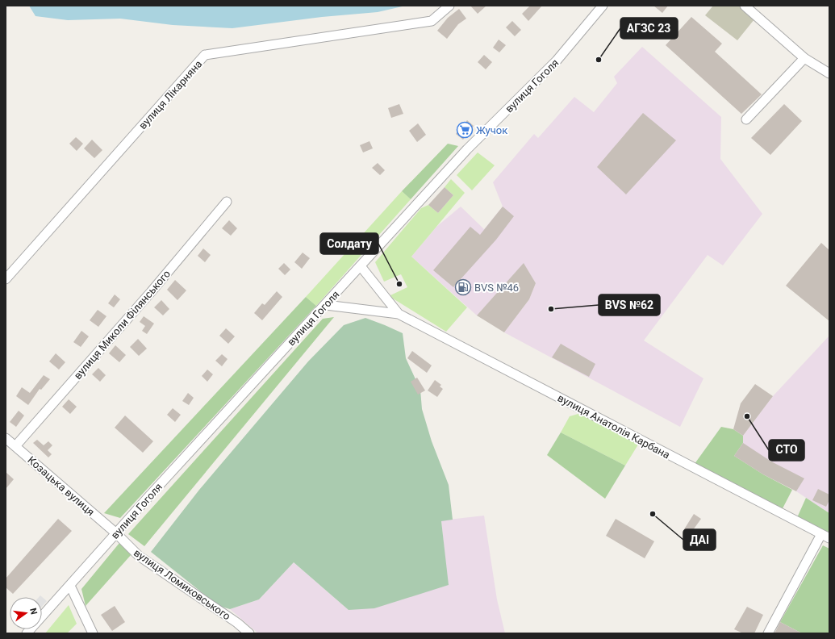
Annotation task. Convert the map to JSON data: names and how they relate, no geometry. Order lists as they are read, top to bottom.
{
  "streets": {
    "street": [
      "вулиця Гоголя",
      "вулиця Лікарняна",
      "вулиця Миколи Філянського",
      "вулиця Анатолія Карбана",
      "Козацька вулиця",
      "вулиця Ломиковського"
    ]
  },
  "crossings": [
    ["вулиця Гоголя", "Козацька вулиця"],
    ["вулиця Гоголя", "вулиця Ломиковського"],
    ["вулиця Миколи Філянського", "Козацька вулиця"],
    ["Козацька вулиця", "вулиця Ломиковського"]
  ],
  "places": {
    "other": [
      "АГЗС 23",
      "Солдату",
      "BVS №62",
      "СТО",
      "ДАІ"
    ],
    "supermarket": ["Жучок"],
    "fuel station": ["BVS №46"]
  },
  "north": "right"
}
